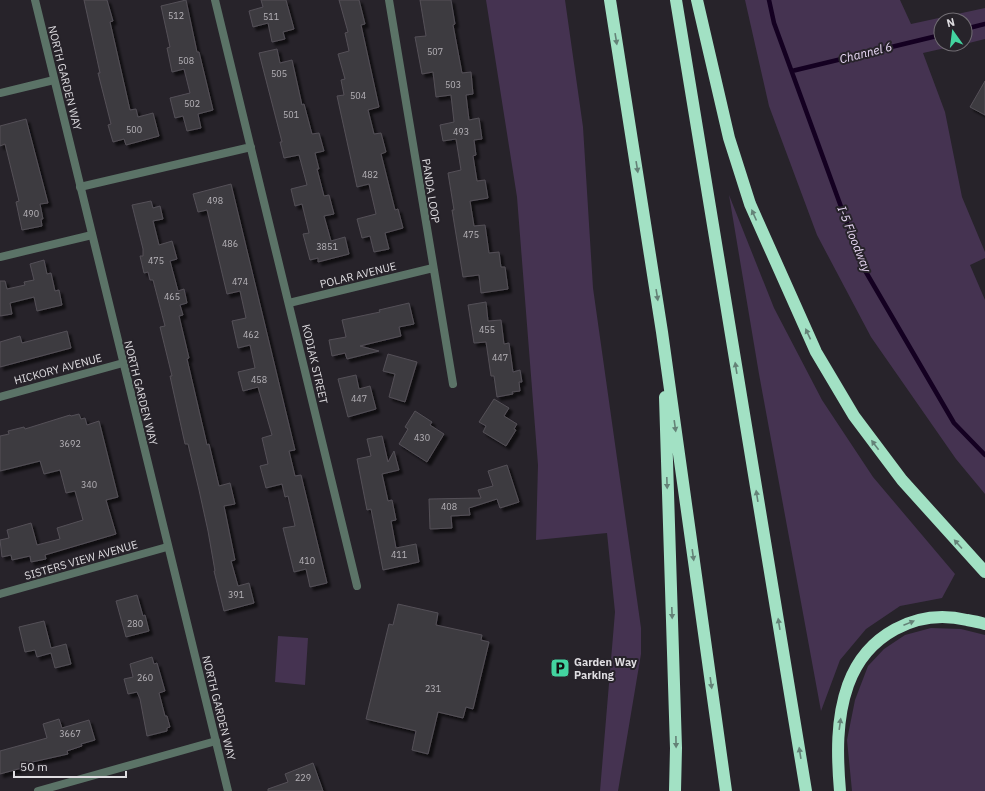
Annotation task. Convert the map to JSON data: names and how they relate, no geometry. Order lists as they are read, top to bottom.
{
  "streets": {
    "street": [
      "NORTH GARDEN WAY",
      "PANDA LOOP",
      "POLAR AVENUE",
      "KODIAK STREET",
      "HICKORY AVENUE",
      "SISTERS VIEW AVENUE"
    ]
  },
  "crossings": [
    ["NORTH GARDEN WAY", "HICKORY AVENUE"],
    ["NORTH GARDEN WAY", "SISTERS VIEW AVENUE"],
    ["PANDA LOOP", "POLAR AVENUE"],
    ["POLAR AVENUE", "KODIAK STREET"]
  ],
  "water": ["Channel 6", "I-5 Floodway"],
  "places": {
    "parking": ["Garden Way Parking"]
  },
  "house_numbers": [
    "512",
    "511",
    "507",
    "508",
    "505",
    "503",
    "504",
    "502",
    "501",
    "500",
    "493",
    "482",
    "498",
    "490",
    "475",
    "486",
    "3851",
    "475",
    "474",
    "465",
    "455",
    "462",
    "447",
    "458",
    "447",
    "430",
    "3692",
    "340",
    "408",
    "411",
    "410",
    "391",
    "280",
    "260",
    "231",
    "3667",
    "229"
  ],
  "scale_bar": "50 m",
  "north": "top"
}
